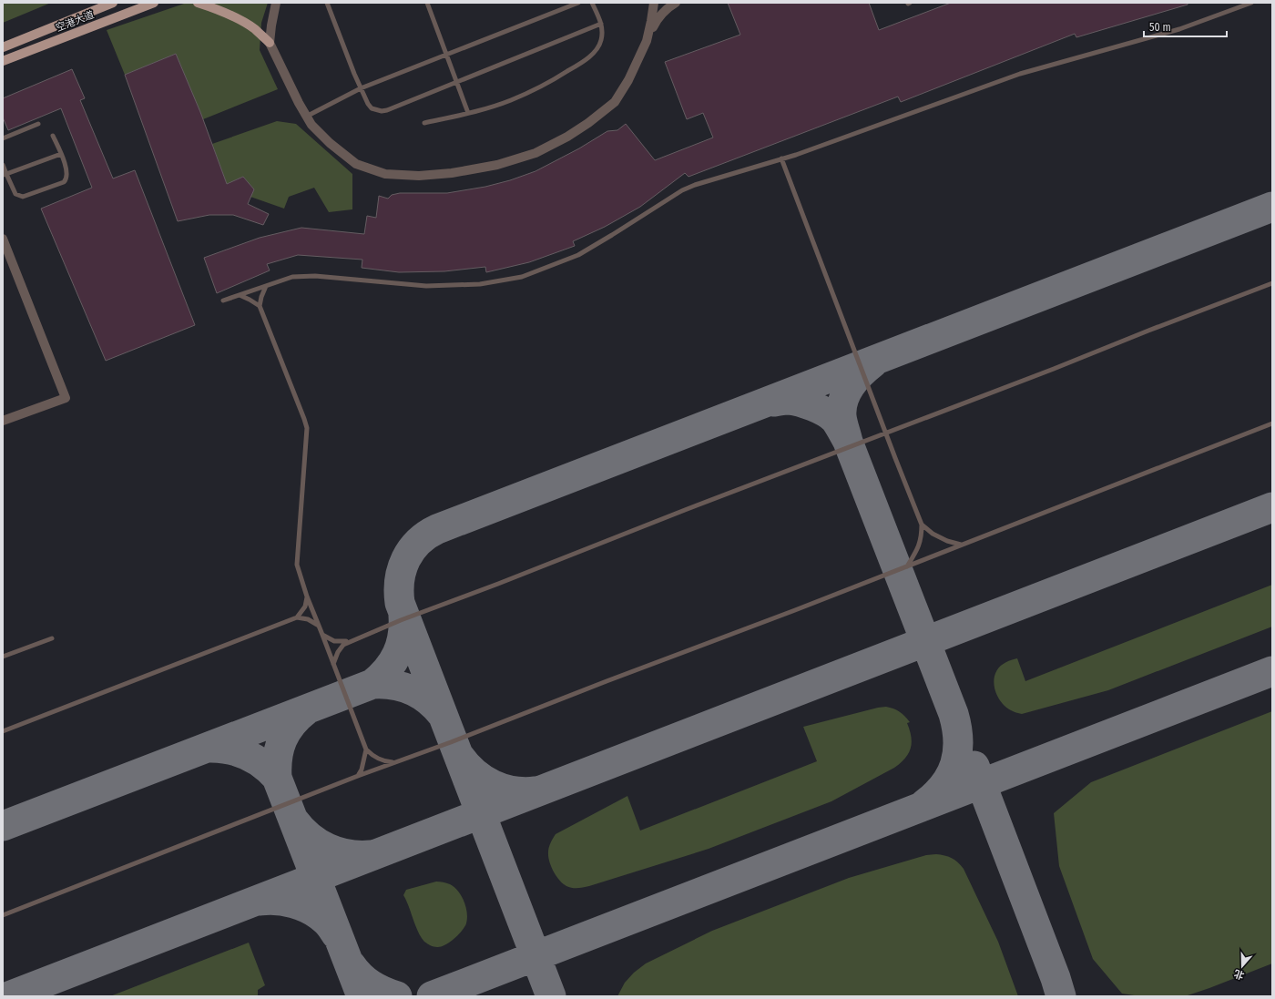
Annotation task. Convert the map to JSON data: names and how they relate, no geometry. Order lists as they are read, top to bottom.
{
  "streets": {
    "main road": ["空港大道"]
  },
  "scale_bar": "50 m",
  "north": "bottom"
}
